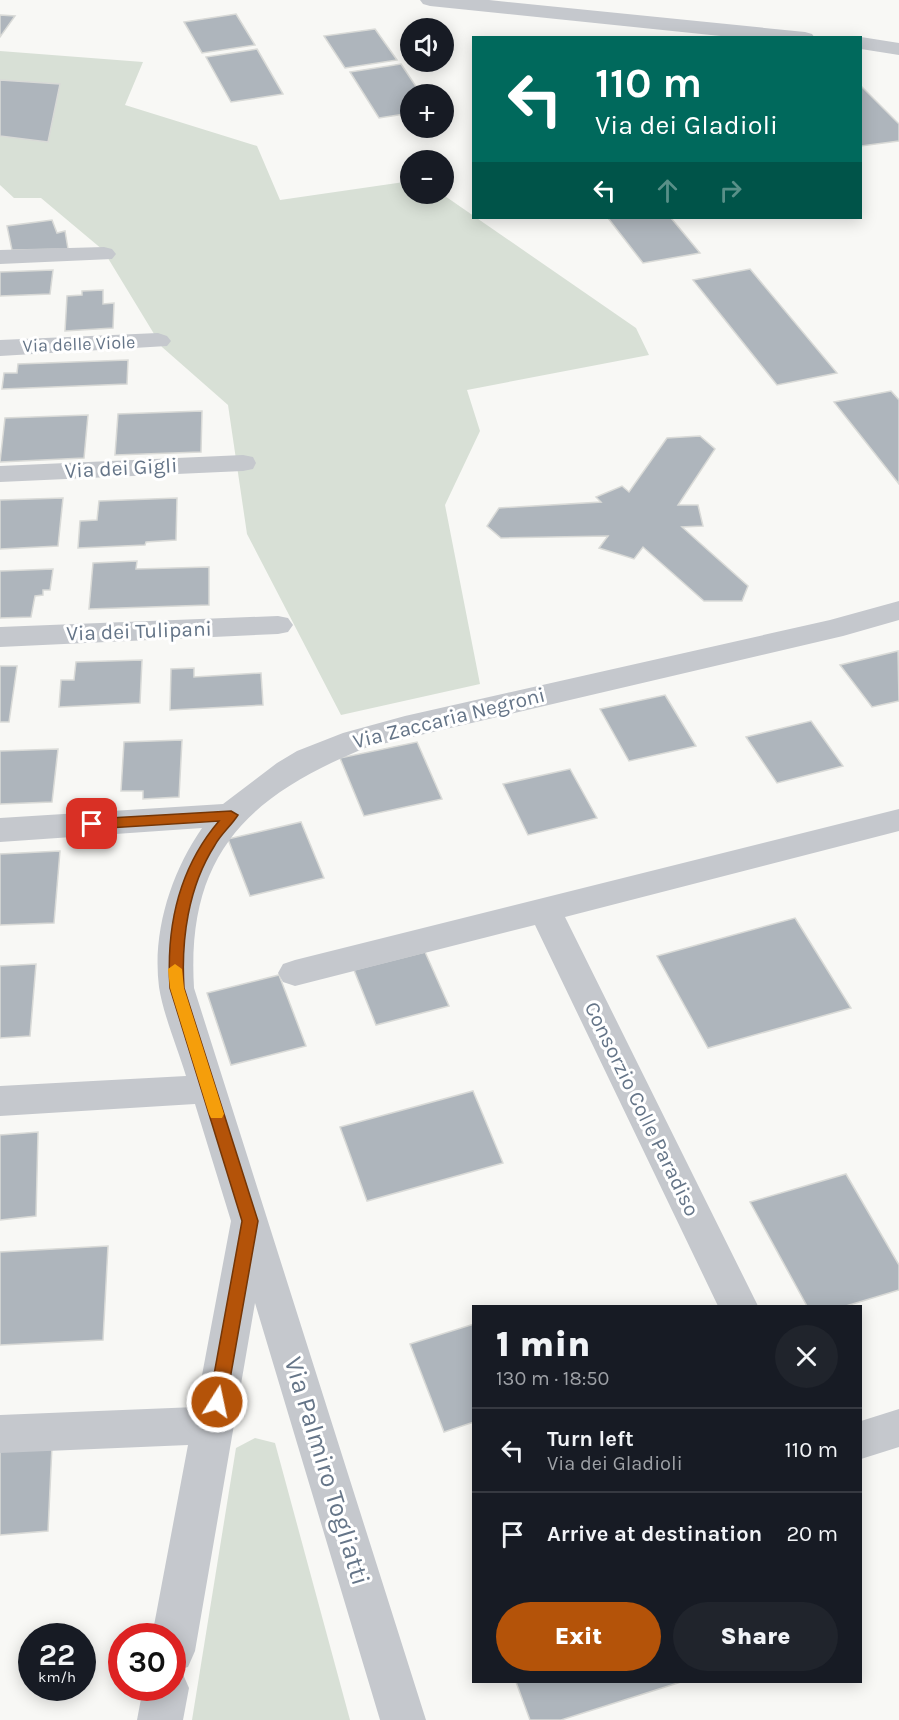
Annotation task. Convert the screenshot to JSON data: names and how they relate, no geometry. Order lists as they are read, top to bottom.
{
  "streets": {
    "street": [
      "Via delle Viole",
      "Via dei Gigli",
      "Via dei Tulipani",
      "Via Zaccaria Negroni",
      "Consorzio Colle Paradiso",
      "Via Palmiro Togliatti"
    ]
  },
  "crossings": [
    ["Via Zaccaria Negroni", "Via Palmiro Togliatti"]
  ],
  "page": {
    "map_buttons": ["+", "−"],
    "turn": ["110 m", "Via dei Gladioli"],
    "heading": ["1 min", "130 m · 18:50"],
    "list": [
      {
        "name": "Turn left",
        "note": "Via dei Gladioli",
        "value": "110 m"
      },
      {
        "name": "Arrive at destination",
        "value": "20 m"
      }
    ],
    "buttons": ["Exit", "Share"],
    "speed": "22 km/h",
    "limit": "30"
  }
}
